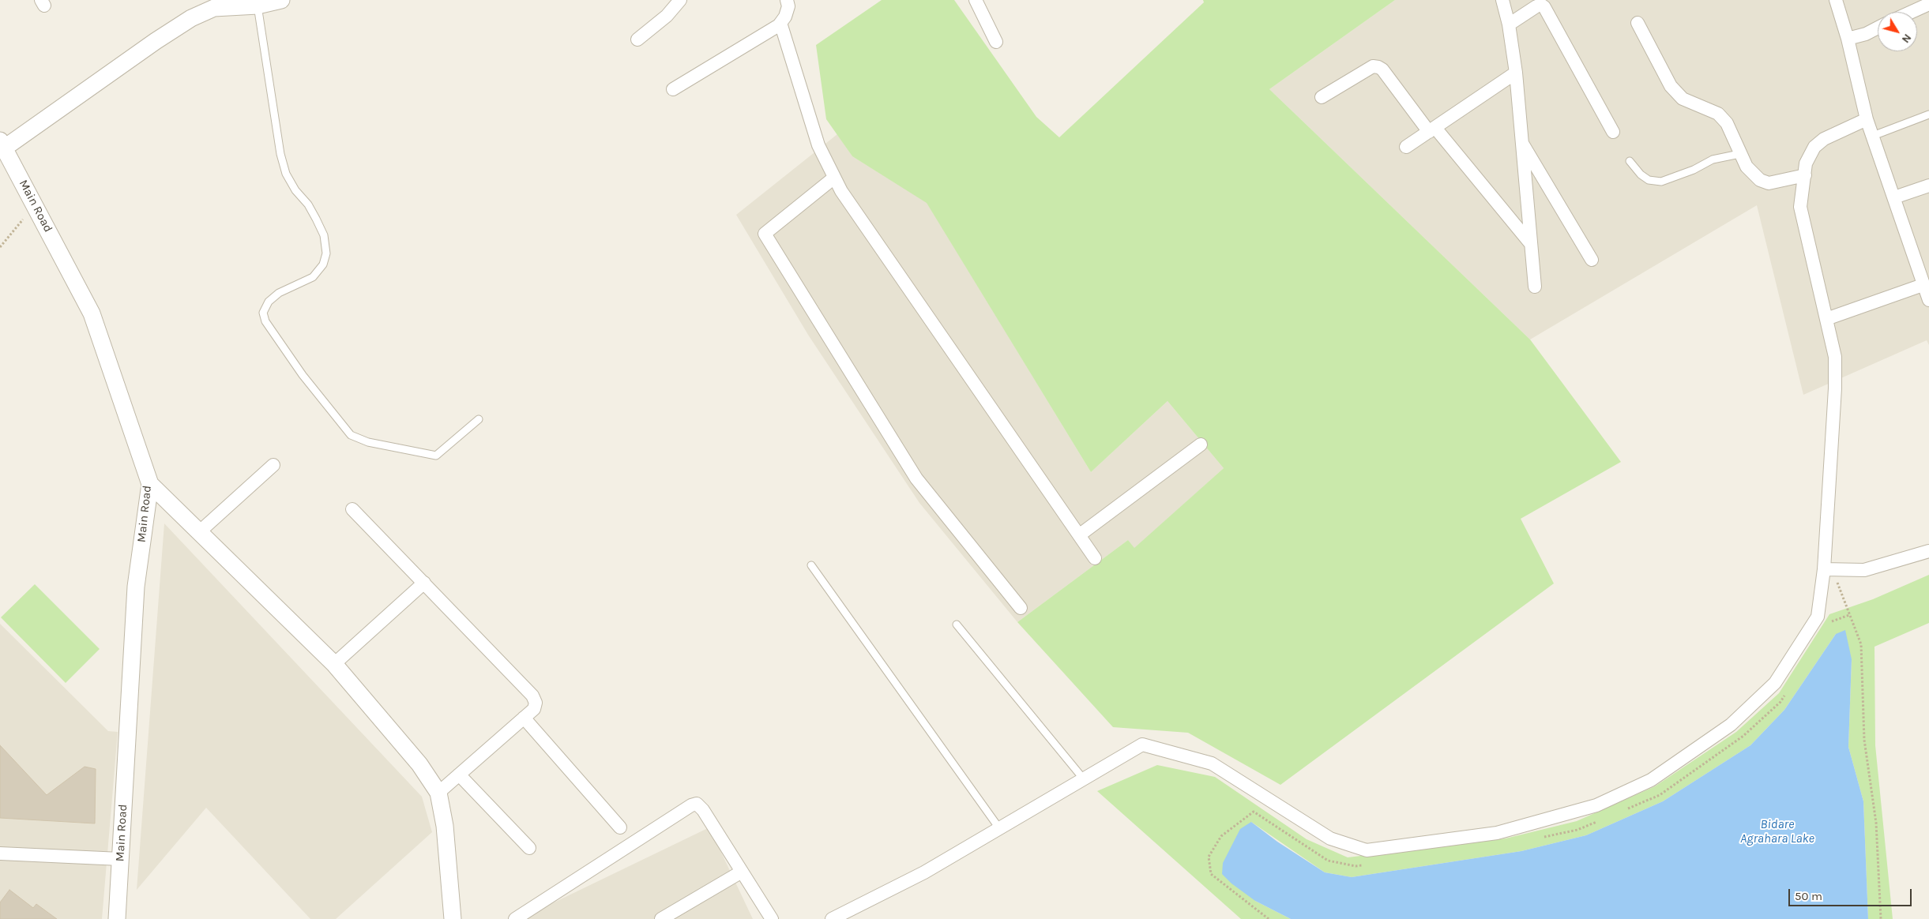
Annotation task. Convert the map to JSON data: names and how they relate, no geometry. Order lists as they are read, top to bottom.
{
  "streets": {
    "street": ["Main Road"]
  },
  "water": ["Bidare Agrahara Lake"],
  "scale_bar": "50 m",
  "north": "bottom right"
}
